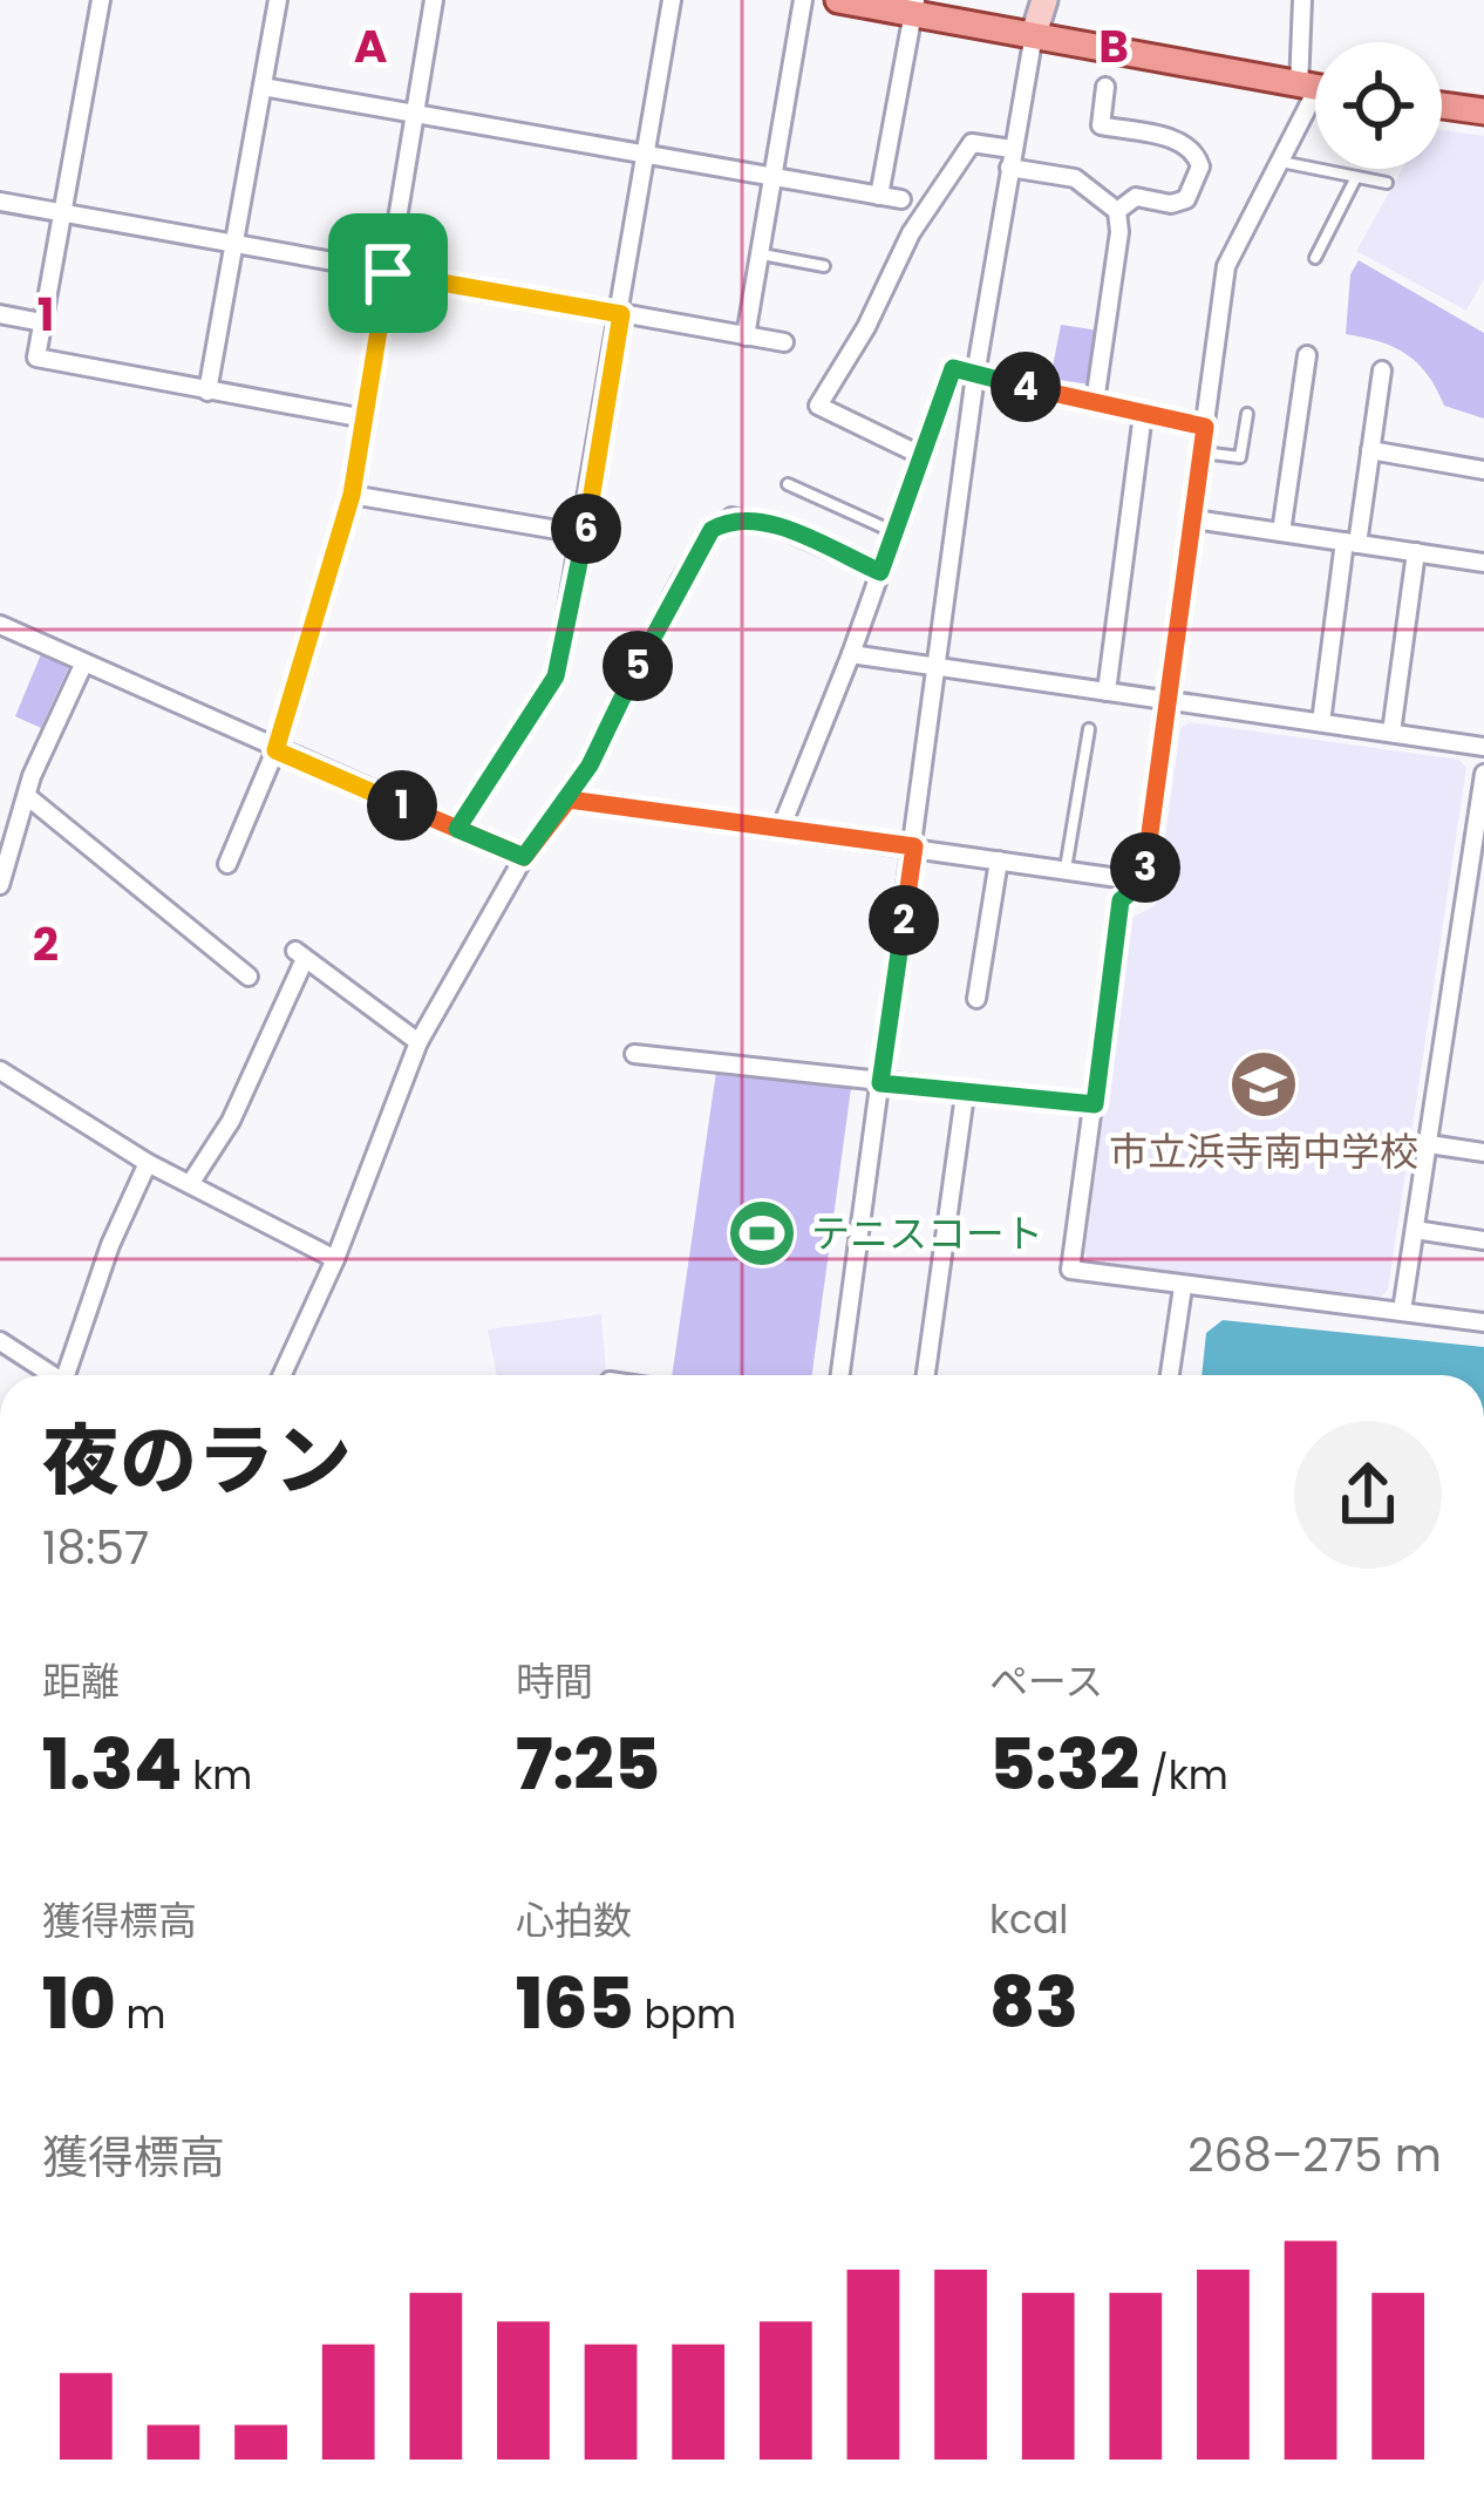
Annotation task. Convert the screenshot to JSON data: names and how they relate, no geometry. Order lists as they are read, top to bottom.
{
  "places": {
    "school or university": ["市立浜寺南中学校"],
    "sports": ["テニスコート"]
  },
  "page": {
    "pins": [
      "4",
      "6",
      "5",
      "1",
      "3",
      "2"
    ],
    "heading": ["夜のラン", "18:57"],
    "stats": [
      ["距離", "1.34 km"],
      ["時間", "7:25"],
      ["ペース", "5:32 /km"],
      ["獲得標高", "10 m"],
      ["心拍数", "165 bpm"],
      ["kcal", "83"]
    ],
    "chart": ["獲得標高", "268–275 m"]
  },
  "grid": {
    "columns": ["A", "B"],
    "rows": ["1", "2"]
  }
}
